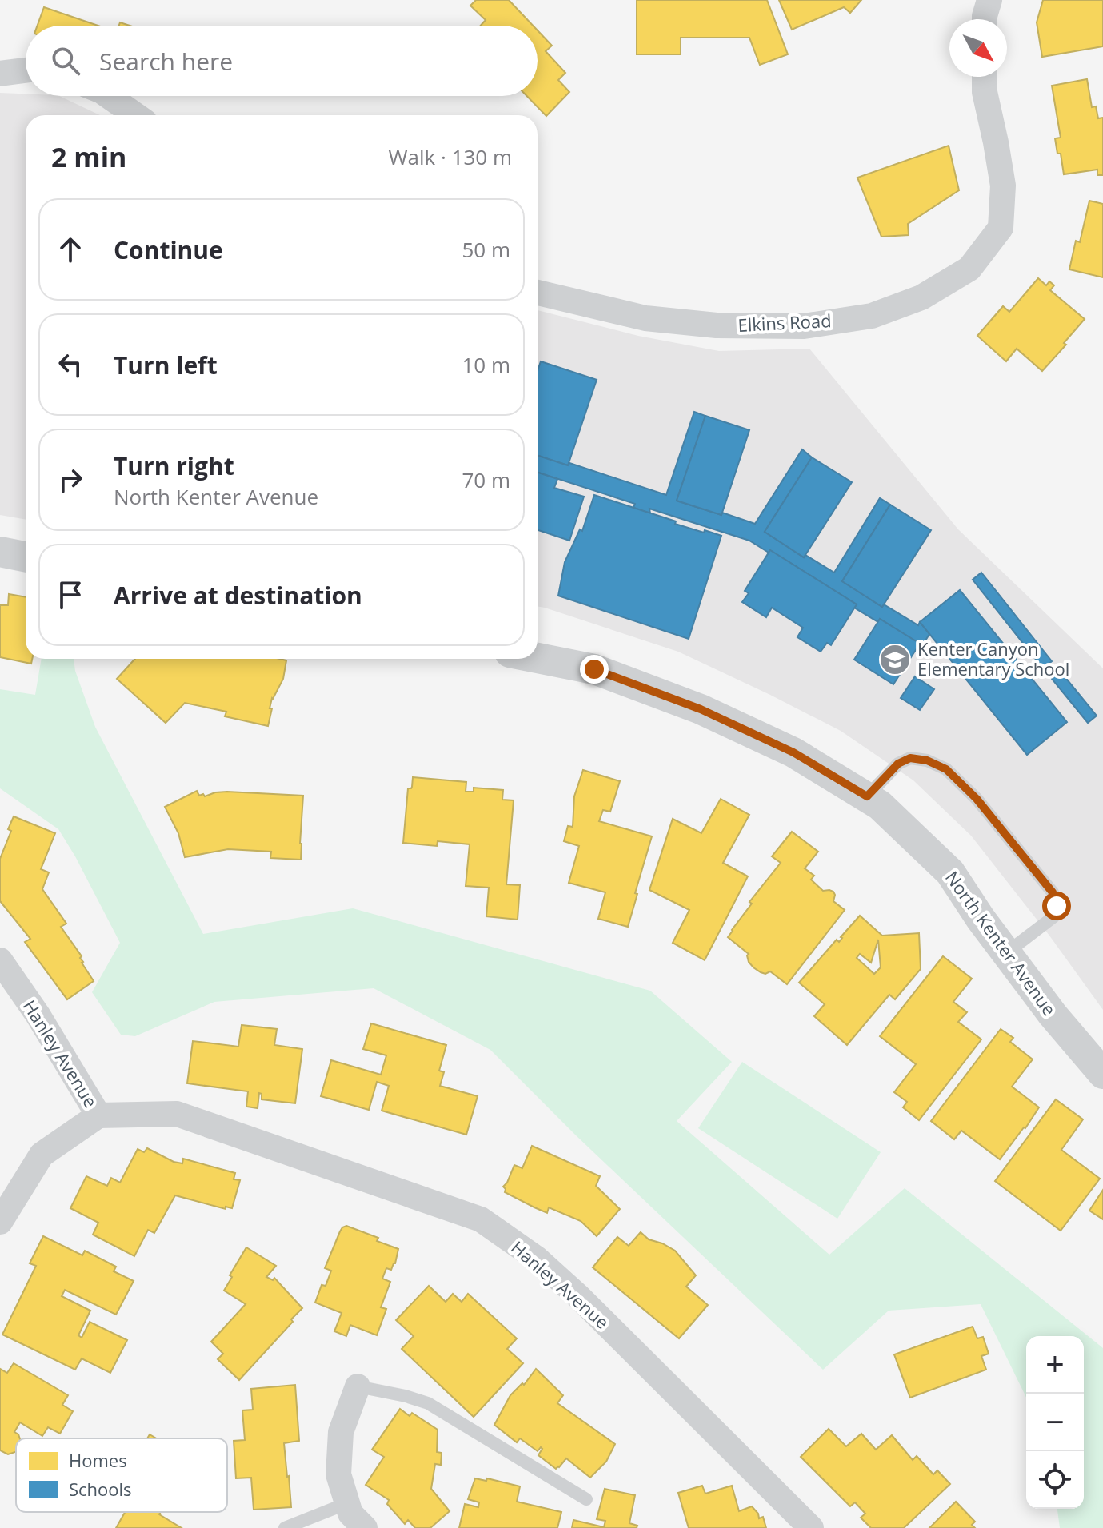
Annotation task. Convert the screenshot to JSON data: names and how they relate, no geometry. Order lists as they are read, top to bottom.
{
  "streets": {
    "street": ["Elkins Road", "North Kenter Avenue", "Hanley Avenue"]
  },
  "places": {
    "school or university": ["Kenter Canyon Elementary School"]
  },
  "legend": ["Homes", "Schools"],
  "north": "bottom right",
  "page": {
    "search": "Search here",
    "heading": ["2 min", "Walk · 130 m"],
    "list": [
      ["Continue", "50 m"],
      ["Turn left", "10 m"],
      ["Turn right", "North Kenter Avenue", "70 m"],
      "Arrive at destination"
    ],
    "map_buttons": ["+", "−"]
  }
}
